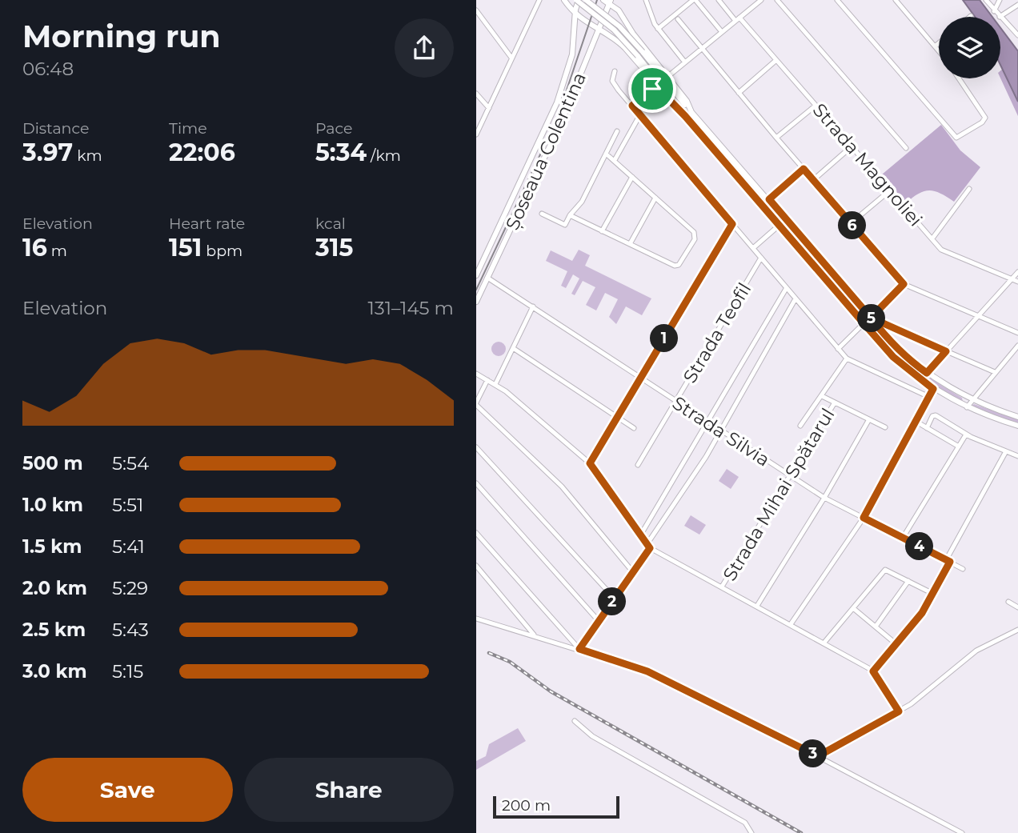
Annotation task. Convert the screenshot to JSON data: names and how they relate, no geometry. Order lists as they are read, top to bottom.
{
  "streets": {
    "main road": ["Șoseaua Colentina"],
    "street": [
      "Strada Magnoliei",
      "Strada Teofil",
      "Strada Silvia",
      "Strada Mihai Spătarul"
    ]
  },
  "crossings": [
    ["Șoseaua Colentina", "Strada Silvia"],
    ["Strada Teofil", "Strada Silvia"],
    ["Strada Silvia", "Strada Mihai Spătarul"]
  ],
  "scale_bar": "200 m",
  "page": {
    "heading": ["Morning run", "06:48"],
    "stats": [
      ["Distance", "3.97 km"],
      ["Time", "22:06"],
      ["Pace", "5:34 /km"],
      ["Elevation", "16 m"],
      ["Heart rate", "151 bpm"],
      ["kcal", "315"]
    ],
    "pins": [
      "6",
      "5",
      "1",
      "4",
      "2",
      "3"
    ],
    "chart": ["Elevation", "131–145 m"],
    "list": [
      {
        "name": "500 m",
        "note": "5:54"
      },
      {
        "name": "1.0 km",
        "note": "5:51"
      },
      {
        "name": "1.5 km",
        "note": "5:41"
      },
      {
        "name": "2.0 km",
        "note": "5:29"
      },
      {
        "name": "2.5 km",
        "note": "5:43"
      },
      {
        "name": "3.0 km",
        "note": "5:15"
      }
    ],
    "buttons": ["Save", "Share"],
    "scale": "200 m"
  }
}
